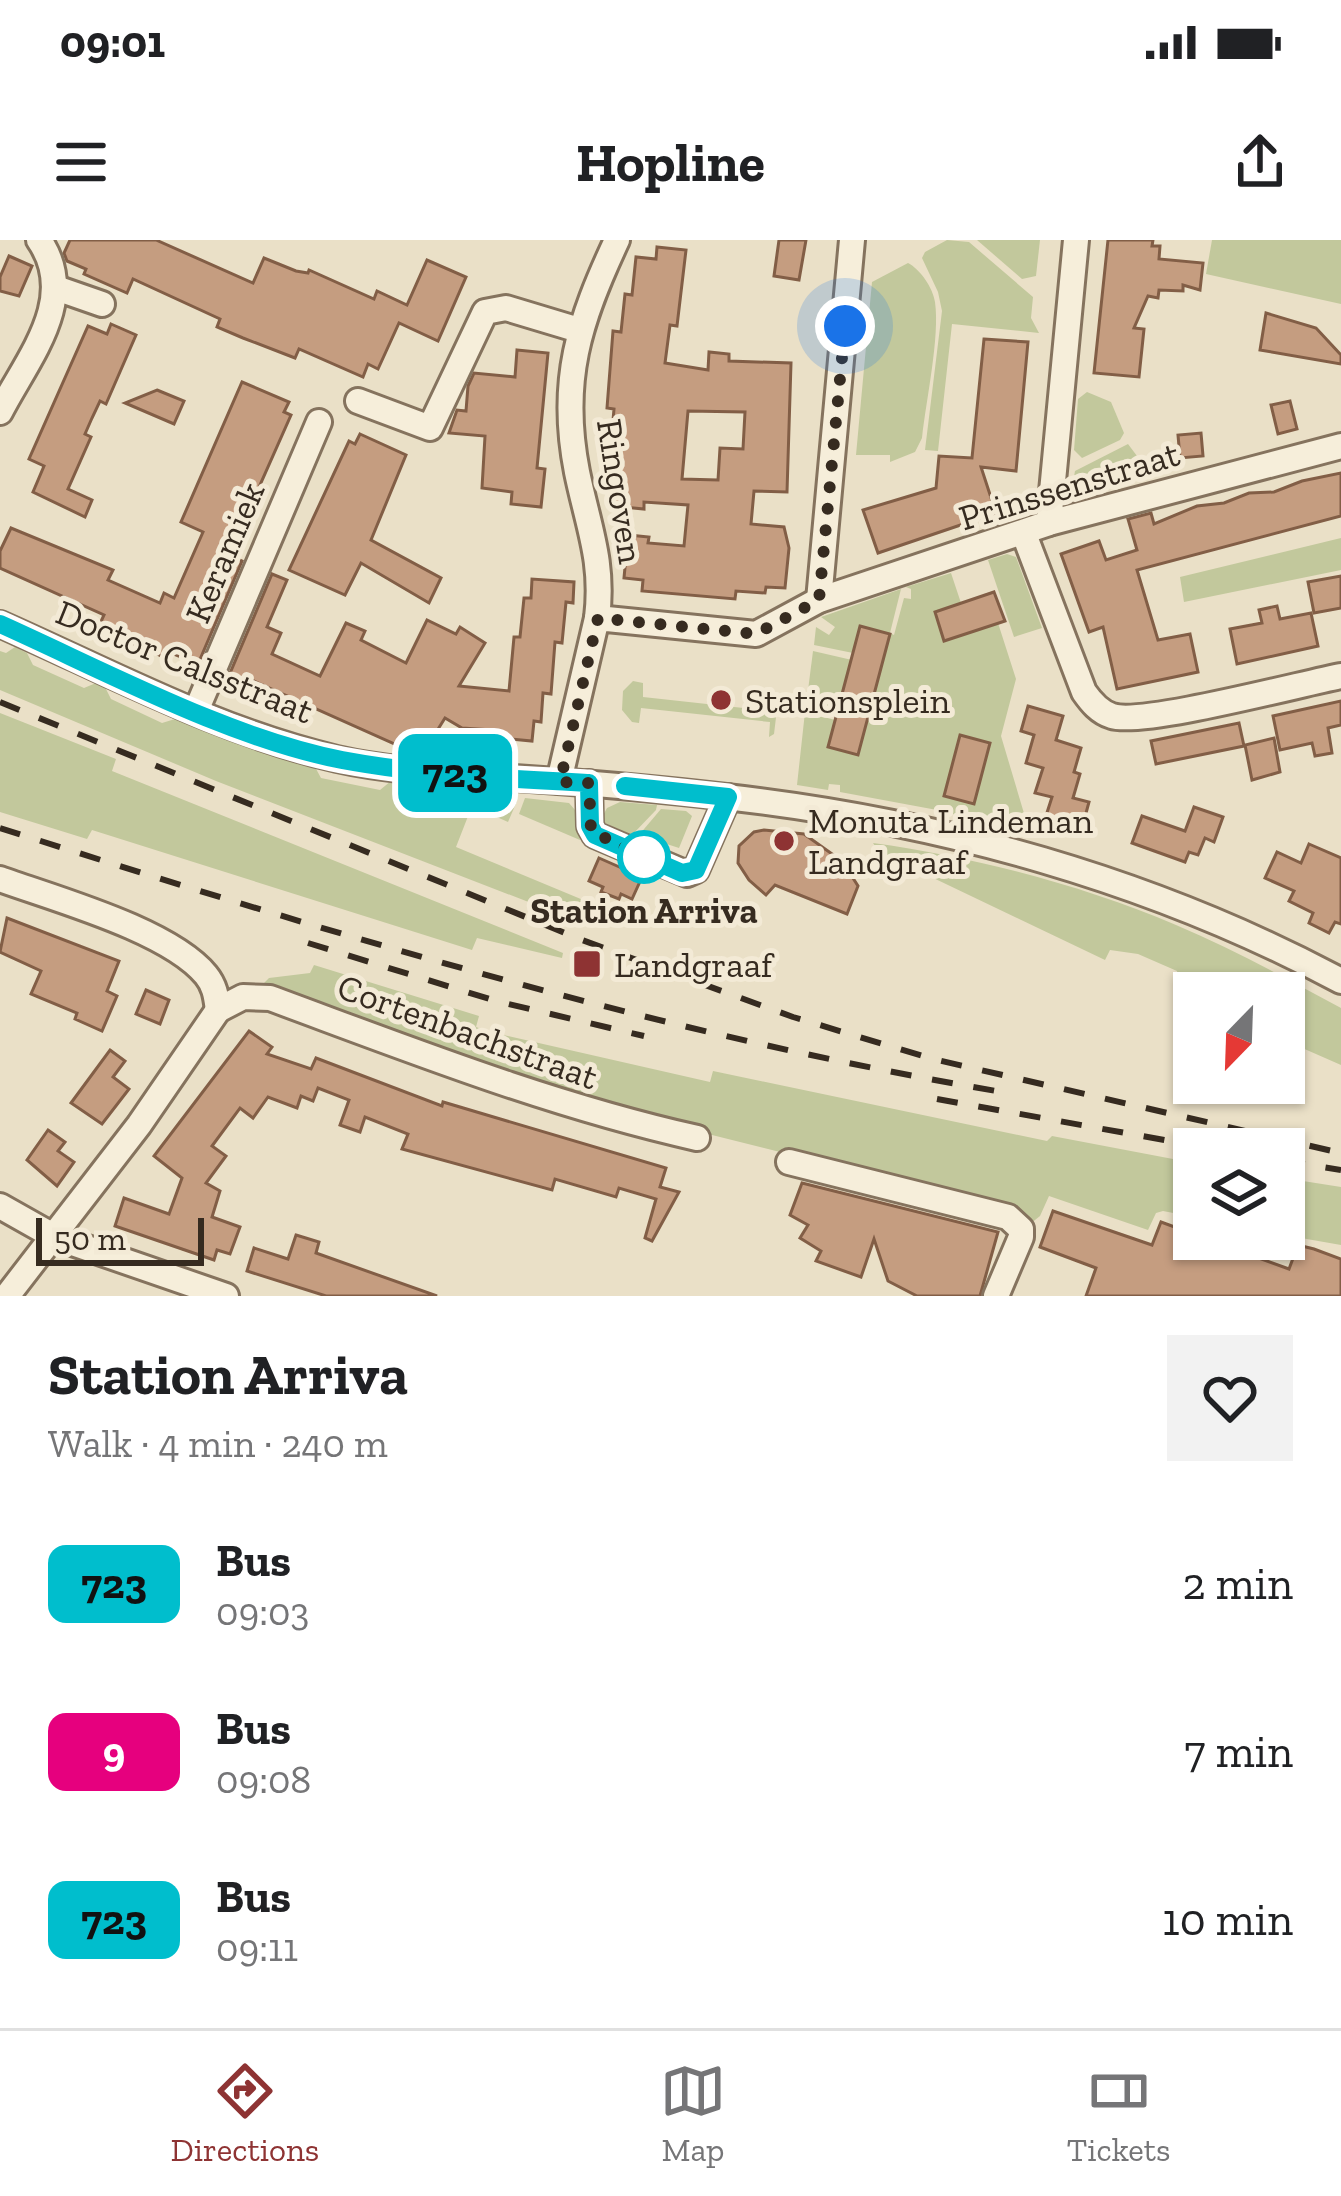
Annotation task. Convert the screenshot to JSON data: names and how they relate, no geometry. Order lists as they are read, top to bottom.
{
  "streets": {
    "street": [
      "Prinssenstraat",
      "Ringoven",
      "Keramiek",
      "Doctor Calsstraat",
      "Cortenbachstraat"
    ]
  },
  "crossings": [
    ["Keramiek", "Doctor Calsstraat"]
  ],
  "places": {
    "other": ["Stationsplein", "Monuta Lindeman Landgraaf", "Station Arriva"],
    "transit": ["Landgraaf"]
  },
  "lines": ["bus line 723"],
  "scale_bar": "50 m",
  "north": "bottom left",
  "page": {
    "status": "09:01",
    "header": "Hopline",
    "on_map": "723",
    "scale": "50 m",
    "heading": ["Station Arriva", "Walk · 4 min · 240 m"],
    "list": [
      {
        "mark": "723",
        "name": "Bus",
        "note": "09:03",
        "value": "2 min"
      },
      {
        "mark": "9",
        "name": "Bus",
        "note": "09:08",
        "value": "7 min"
      },
      {
        "mark": "723",
        "name": "Bus",
        "note": "09:11",
        "value": "10 min"
      }
    ],
    "tabs": ["Directions", "Map", "Tickets"]
  }
}
